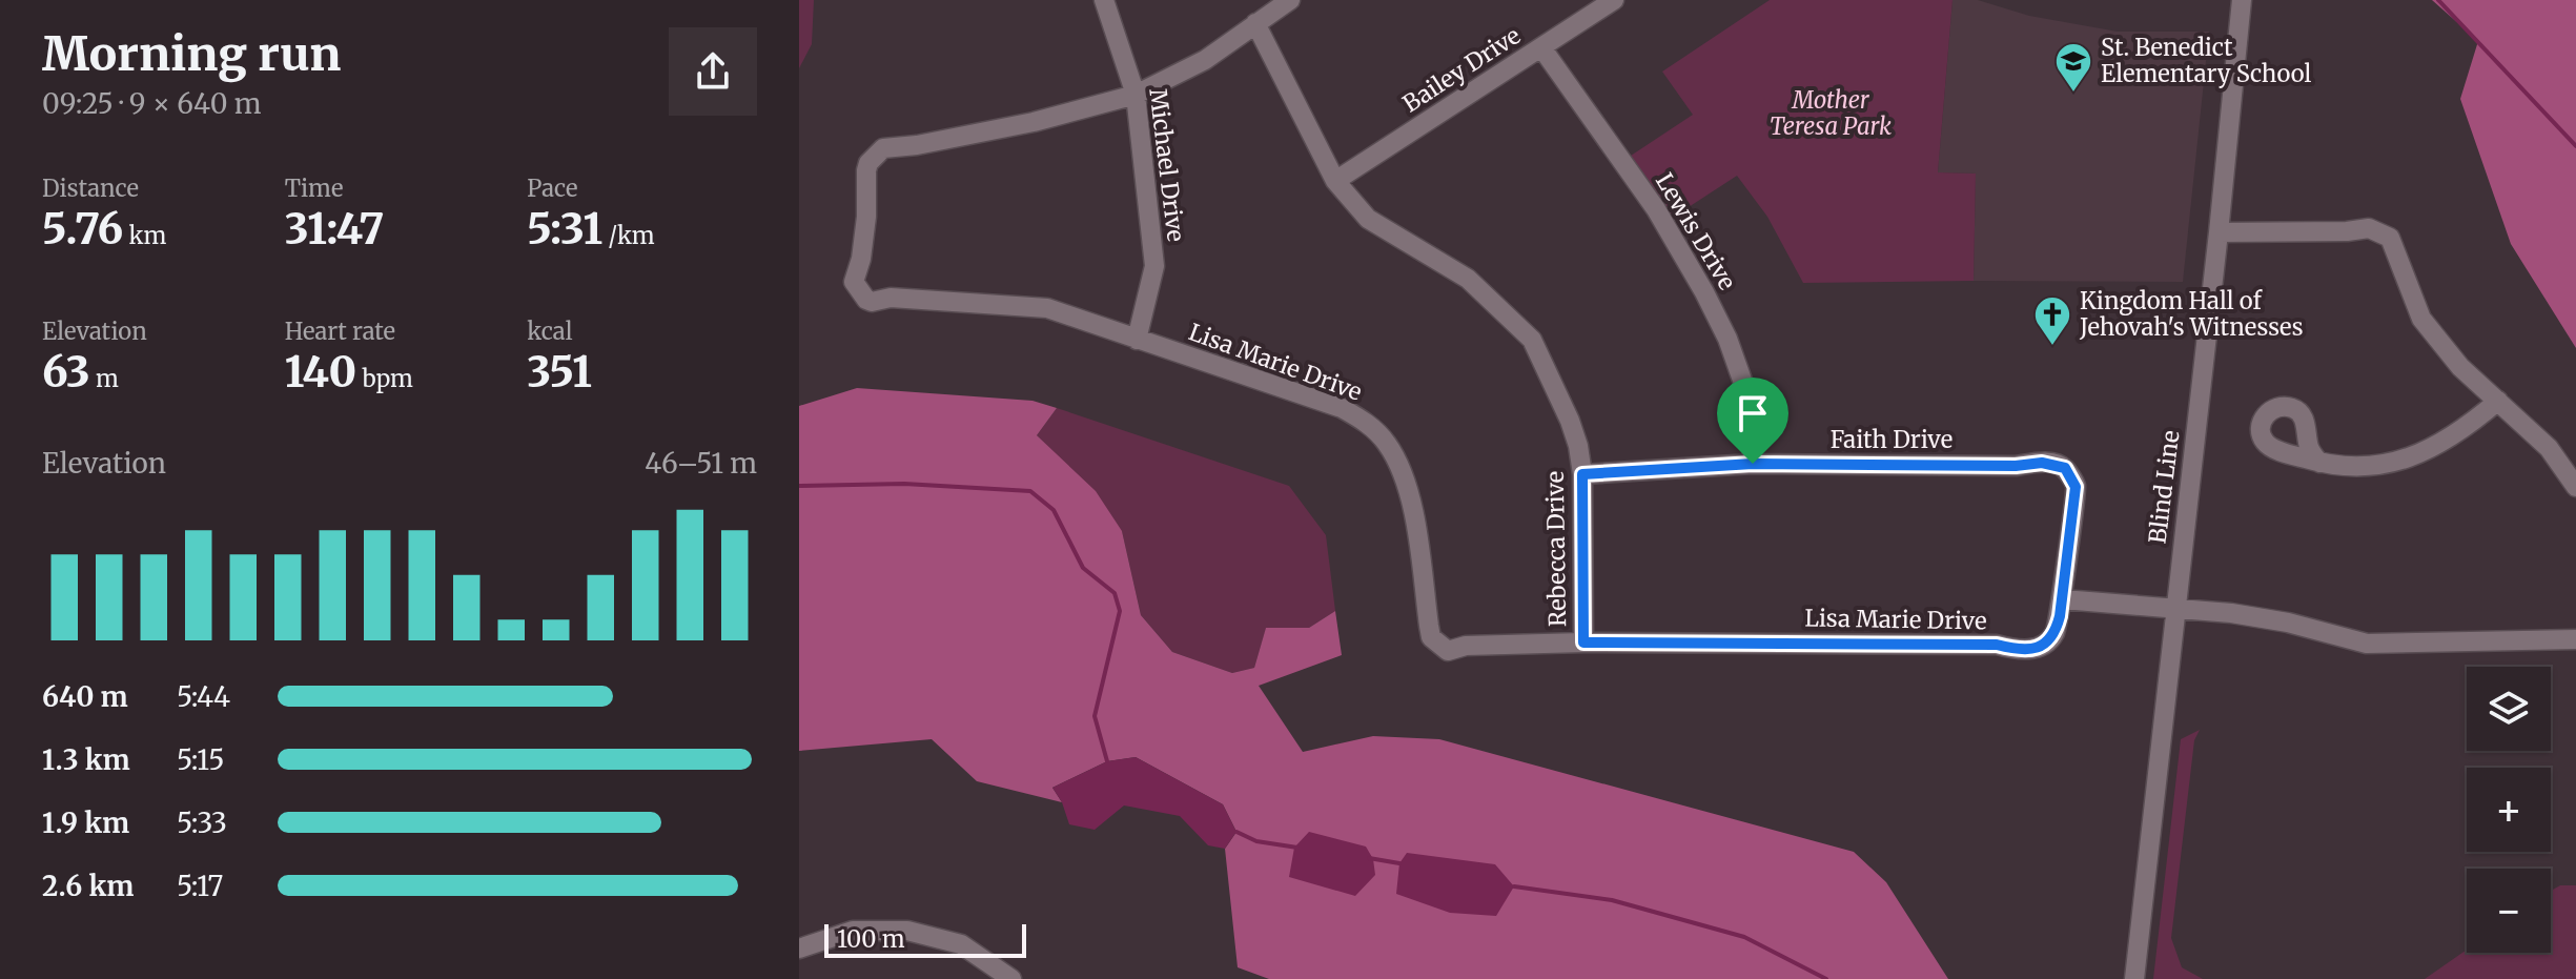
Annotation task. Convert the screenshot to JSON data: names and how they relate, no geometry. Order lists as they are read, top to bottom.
{
  "streets": {
    "street": [
      "Bailey Drive",
      "Michael Drive",
      "Lewis Drive",
      "Lisa Marie Drive",
      "Faith Drive",
      "Blind Line",
      "Rebecca Drive"
    ]
  },
  "crossings": [
    ["Bailey Drive", "Lewis Drive"],
    ["Bailey Drive", "Rebecca Drive"],
    ["Michael Drive", "Lisa Marie Drive"],
    ["Lewis Drive", "Faith Drive"],
    ["Lisa Marie Drive", "Faith Drive"],
    ["Lisa Marie Drive", "Rebecca Drive"],
    ["Faith Drive", "Rebecca Drive"]
  ],
  "parks": ["Mother Teresa Park"],
  "places": {
    "school or university": ["St. Benedict Elementary School"],
    "church": ["Kingdom Hall of Jehovah's Witnesses"]
  },
  "scale_bar": "100 m",
  "page": {
    "heading": ["Morning run", "09:25 · 9 × 640 m"],
    "stats": [
      ["Distance", "5.76 km"],
      ["Time", "31:47"],
      ["Pace", "5:31 /km"],
      ["Elevation", "63 m"],
      ["Heart rate", "140 bpm"],
      ["kcal", "351"]
    ],
    "chart": ["Elevation", "46–51 m"],
    "list": [
      {
        "name": "640 m",
        "note": "5:44"
      },
      {
        "name": "1.3 km",
        "note": "5:15"
      },
      {
        "name": "1.9 km",
        "note": "5:33"
      },
      {
        "name": "2.6 km",
        "note": "5:17"
      }
    ],
    "map_buttons": ["+", "−"],
    "scale": "100 m"
  }
}
